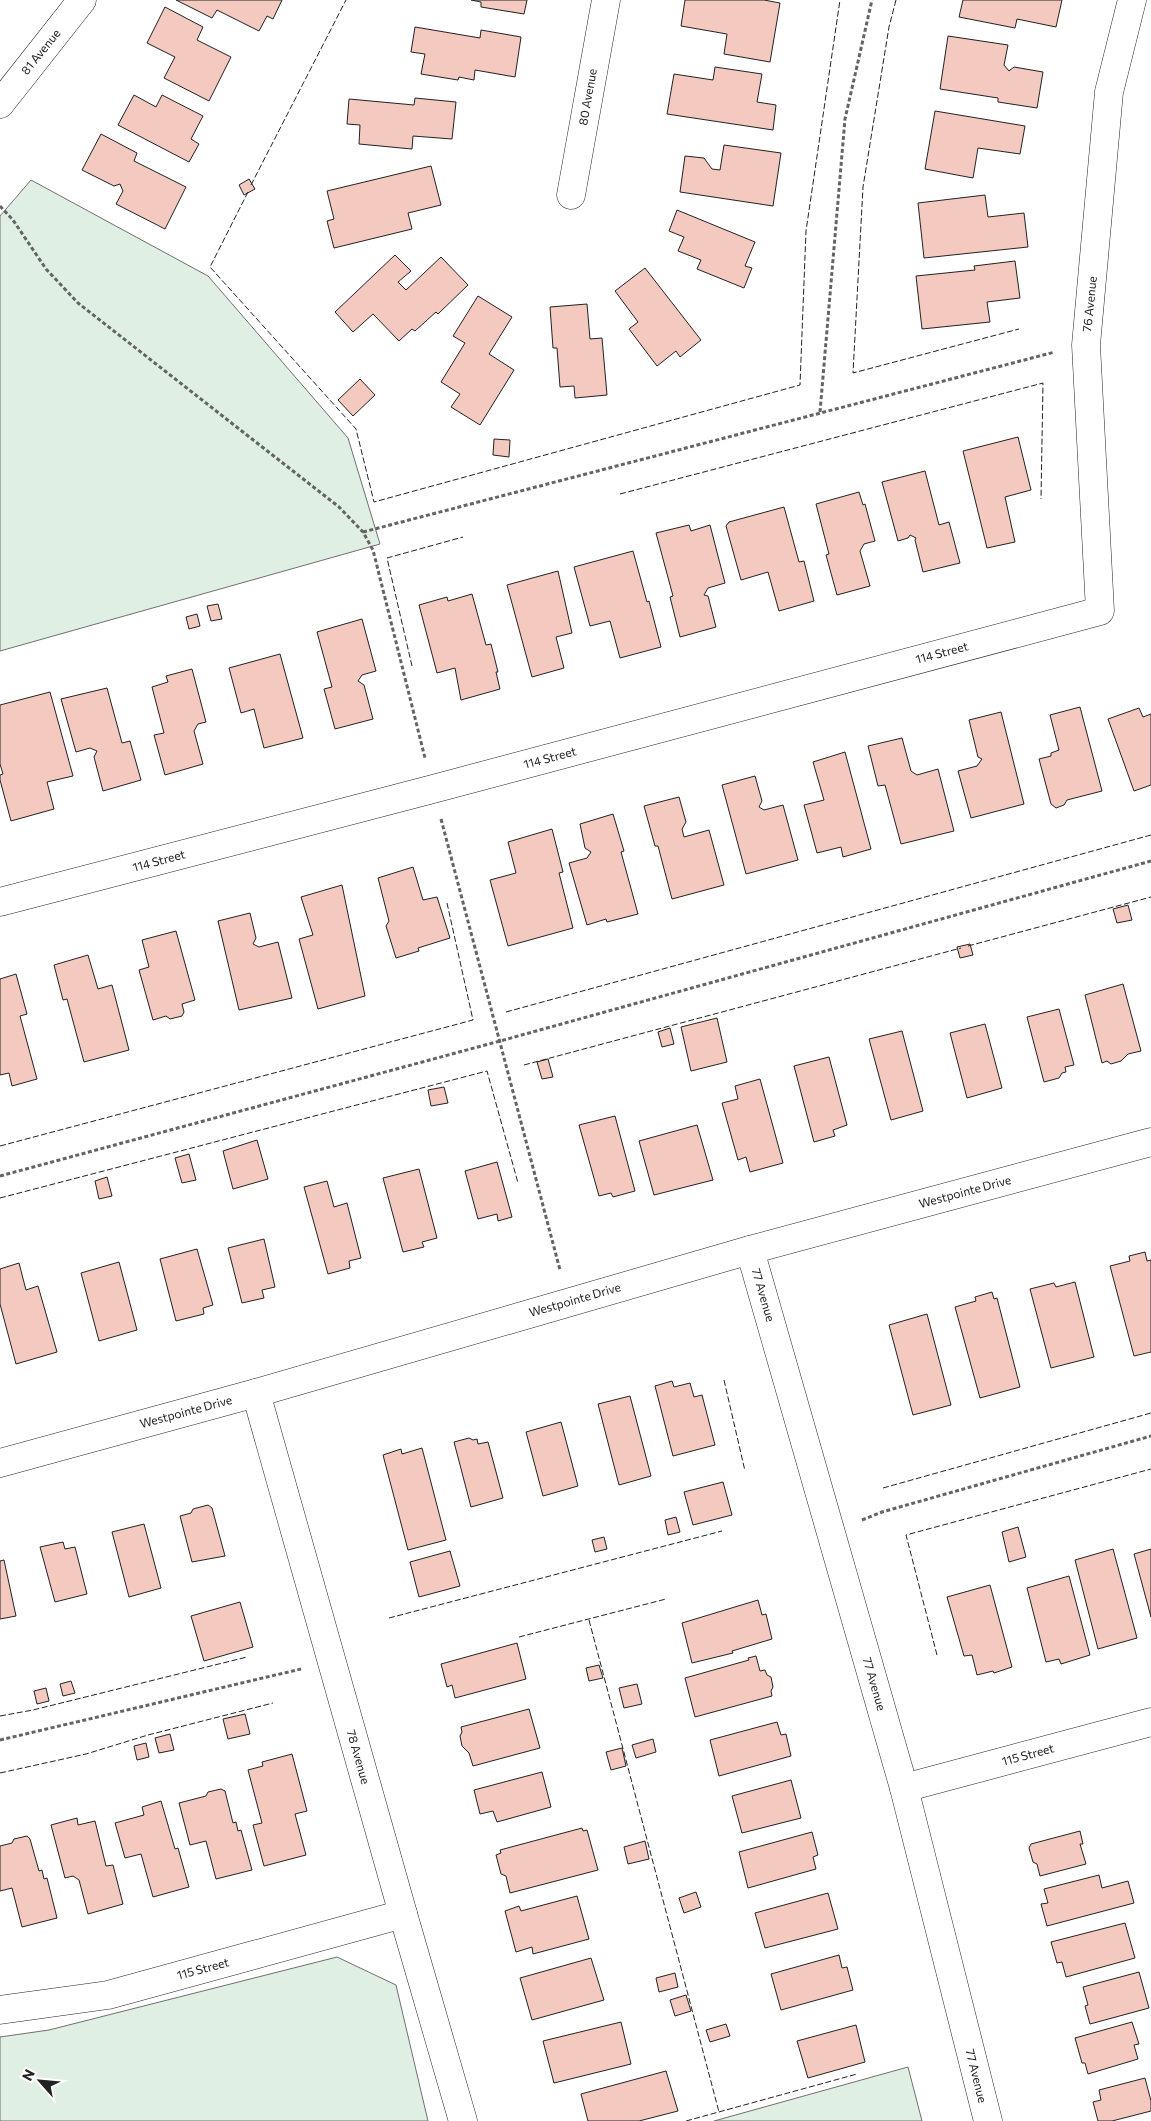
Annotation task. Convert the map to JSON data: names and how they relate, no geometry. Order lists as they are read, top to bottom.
{
  "streets": {
    "street": [
      "81 Avenue",
      "80 Avenue",
      "76 Avenue",
      "114 Street",
      "Westpointe Drive",
      "77 Avenue",
      "115 Street",
      "78 Avenue"
    ]
  },
  "crossings": [
    ["76 Avenue", "114 Street"],
    ["Westpointe Drive", "77 Avenue"],
    ["Westpointe Drive", "78 Avenue"],
    ["77 Avenue", "115 Street"],
    ["115 Street", "78 Avenue"]
  ],
  "north": "top left"
}
